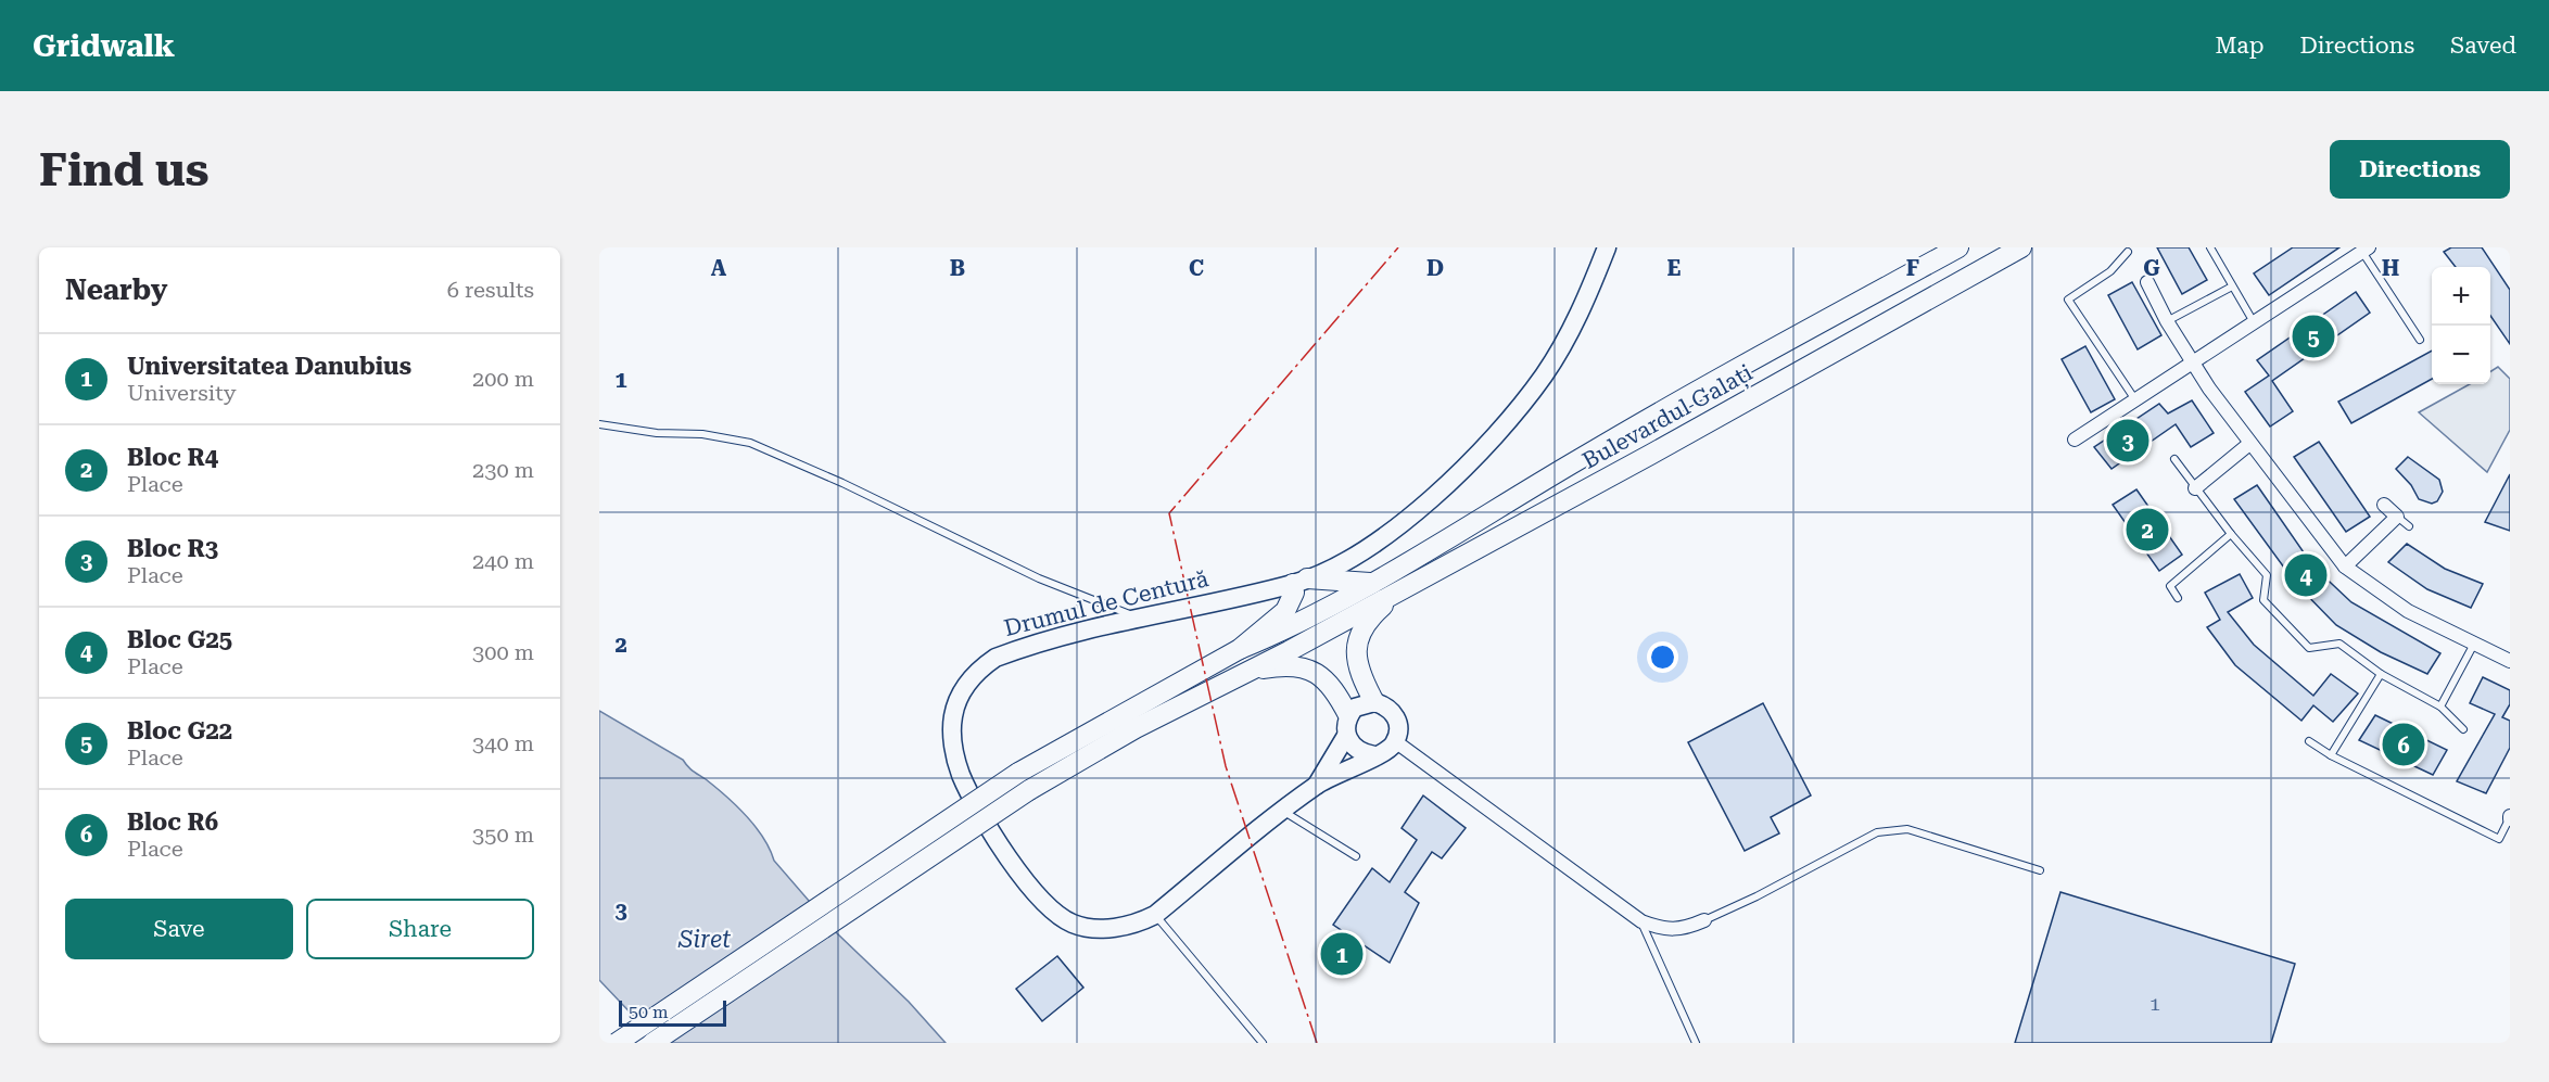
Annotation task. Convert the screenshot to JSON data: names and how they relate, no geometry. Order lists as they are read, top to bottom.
{
  "streets": {
    "main road": ["Bulevardul Galați"],
    "street": ["Drumul de Centură"]
  },
  "water": ["Siret"],
  "house_numbers": ["1"],
  "scale_bar": "50 m",
  "page": {
    "header": "Gridwalk",
    "nav": ["Map", "Directions", "Saved"],
    "buttons": [
      "Directions",
      ["Save", "Share"]
    ],
    "title": "Find us",
    "heading": ["Nearby", "6 results"],
    "map_buttons": ["+", "−"],
    "pins": [
      "5",
      "3",
      "2",
      "4",
      "6",
      "1"
    ],
    "list": [
      {
        "mark": "1",
        "name": "Universitatea Danubius",
        "note": "University",
        "value": "200 m"
      },
      {
        "mark": "2",
        "name": "Bloc R4",
        "note": "Place",
        "value": "230 m"
      },
      {
        "mark": "3",
        "name": "Bloc R3",
        "note": "Place",
        "value": "240 m"
      },
      {
        "mark": "4",
        "name": "Bloc G25",
        "note": "Place",
        "value": "300 m"
      },
      {
        "mark": "5",
        "name": "Bloc G22",
        "note": "Place",
        "value": "340 m"
      },
      {
        "mark": "6",
        "name": "Bloc R6",
        "note": "Place",
        "value": "350 m"
      }
    ],
    "scale": "50 m"
  },
  "grid": {
    "columns": [
      "A",
      "B",
      "C",
      "D",
      "E",
      "F",
      "G",
      "H"
    ],
    "rows": ["1", "2", "3"]
  }
}
